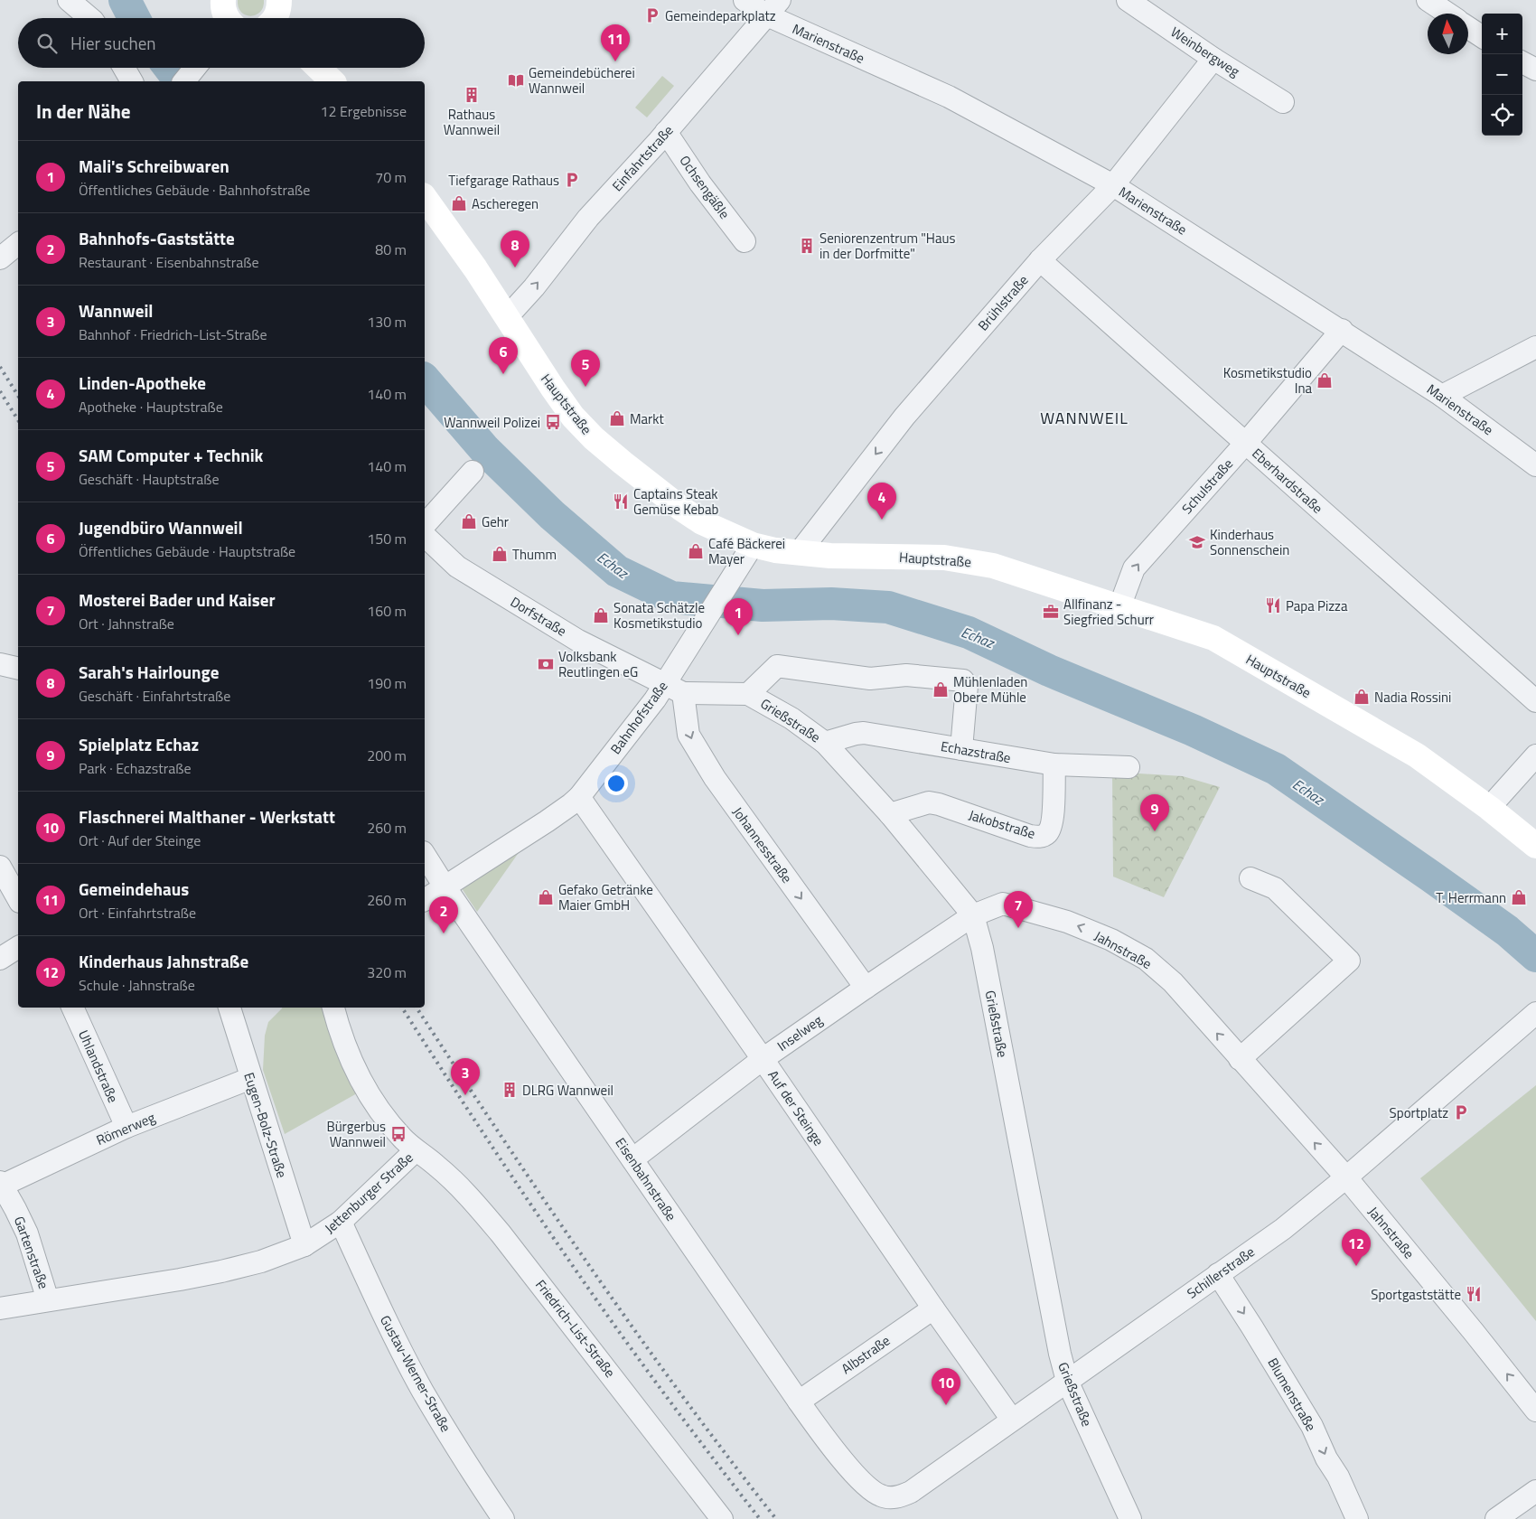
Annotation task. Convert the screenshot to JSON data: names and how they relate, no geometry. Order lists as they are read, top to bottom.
{
  "streets": {
    "main road": ["Hauptstraße"],
    "street": [
      "Marienstraße",
      "Weinbergweg",
      "Einfahrtstraße",
      "Ochsengäßle",
      "Brühlstraße",
      "Eberhardstraße",
      "Schulstraße",
      "Dorfstraße",
      "Bahnhofstraße",
      "Grießstraße",
      "Echazstraße",
      "Jakobstraße",
      "Johannesstraße",
      "Jahnstraße",
      "Inselweg",
      "Uhlandstraße",
      "Auf der Steinge",
      "Eugen-Bolz-Straße",
      "Römerweg",
      "Eisenbahnstraße",
      "Jettenburger Straße",
      "Gartenstraße",
      "Schillerstraße",
      "Friedrich-List-Straße",
      "Albstraße",
      "Gustav-Werner-Straße",
      "Blumenstraße"
    ]
  },
  "crossings": [
    ["Marienstraße", "Einfahrtstraße"],
    ["Marienstraße", "Brühlstraße"],
    ["Marienstraße", "Schulstraße"],
    ["Weinbergweg", "Brühlstraße"],
    ["Einfahrtstraße", "Ochsengäßle"],
    ["Einfahrtstraße", "Hauptstraße"],
    ["Brühlstraße", "Hauptstraße"],
    ["Brühlstraße", "Eberhardstraße"],
    ["Hauptstraße", "Schulstraße"],
    ["Hauptstraße", "Bahnhofstraße"],
    ["Eberhardstraße", "Schulstraße"],
    ["Dorfstraße", "Bahnhofstraße"],
    ["Dorfstraße", "Grießstraße"],
    ["Bahnhofstraße", "Grießstraße"],
    ["Bahnhofstraße", "Auf der Steinge"],
    ["Bahnhofstraße", "Eisenbahnstraße"],
    ["Grießstraße", "Echazstraße"],
    ["Grießstraße", "Jakobstraße"],
    ["Grießstraße", "Johannesstraße"],
    ["Grießstraße", "Jahnstraße"],
    ["Grießstraße", "Inselweg"],
    ["Grießstraße", "Schillerstraße"],
    ["Echazstraße", "Jakobstraße"],
    ["Johannesstraße", "Inselweg"],
    ["Jahnstraße", "Inselweg"],
    ["Jahnstraße", "Schillerstraße"],
    ["Inselweg", "Auf der Steinge"],
    ["Inselweg", "Eisenbahnstraße"],
    ["Uhlandstraße", "Römerweg"],
    ["Auf der Steinge", "Schillerstraße"],
    ["Auf der Steinge", "Albstraße"],
    ["Eugen-Bolz-Straße", "Römerweg"],
    ["Eugen-Bolz-Straße", "Jettenburger Straße"],
    ["Römerweg", "Gartenstraße"],
    ["Eisenbahnstraße", "Schillerstraße"],
    ["Eisenbahnstraße", "Albstraße"],
    ["Jettenburger Straße", "Gartenstraße"],
    ["Jettenburger Straße", "Friedrich-List-Straße"],
    ["Jettenburger Straße", "Gustav-Werner-Straße"],
    ["Schillerstraße", "Blumenstraße"]
  ],
  "one_way": [
    "Einfahrtstraße",
    "Brühlstraße",
    "Schulstraße",
    "Johannesstraße",
    "Jahnstraße",
    "Blumenstraße"
  ],
  "districts": ["WANNWEIL"],
  "water": ["Echaz"],
  "places": {
    "parking": ["Gemeindeparkplatz", "Tiefgarage Rathaus", "Sportplatz"],
    "library": ["Gemeindebücherei Wannweil"],
    "building": ["Rathaus Wannweil", "Seniorenzentrum \"Haus in der Dorfmitte\"", "DLRG Wannweil"],
    "shop": [
      "Ascheregen",
      "Kosmetikstudio Ina",
      "Markt",
      "Gehr",
      "Café Bäckerei Mayer",
      "Thumm",
      "Sonata Schätzle Kosmetikstudio",
      "Mühlenladen Obere Mühle",
      "Nadia Rossini",
      "Gefako Getränke Maier GmbH",
      "T. Herrmann"
    ],
    "bus stop": ["Wannweil Polizei", "Bürgerbus Wannweil"],
    "restaurant": ["Captains Steak Gemüse Kebab", "Papa Pizza", "Sportgaststätte"],
    "school or university": ["Kinderhaus Sonnenschein"],
    "office": ["Allfinanz - Siegfried Schurr"],
    "bank": ["Volksbank Reutlingen eG"]
  },
  "north": "top",
  "page": {
    "map_buttons": ["+", "−"],
    "search": "Hier suchen",
    "pins": [
      "11",
      "8",
      "6",
      "5",
      "4",
      "1",
      "9",
      "7",
      "2",
      "3",
      "12",
      "10"
    ],
    "heading": ["In der Nähe", "12 Ergebnisse"],
    "list": [
      {
        "mark": "1",
        "name": "Mali's Schreibwaren",
        "note": "Öffentliches Gebäude · Bahnhofstraße",
        "value": "70 m"
      },
      {
        "mark": "2",
        "name": "Bahnhofs-Gaststätte",
        "note": "Restaurant · Eisenbahnstraße",
        "value": "80 m"
      },
      {
        "mark": "3",
        "name": "Wannweil",
        "note": "Bahnhof · Friedrich-List-Straße",
        "value": "130 m"
      },
      {
        "mark": "4",
        "name": "Linden-Apotheke",
        "note": "Apotheke · Hauptstraße",
        "value": "140 m"
      },
      {
        "mark": "5",
        "name": "SAM Computer + Technik",
        "note": "Geschäft · Hauptstraße",
        "value": "140 m"
      },
      {
        "mark": "6",
        "name": "Jugendbüro Wannweil",
        "note": "Öffentliches Gebäude · Hauptstraße",
        "value": "150 m"
      },
      {
        "mark": "7",
        "name": "Mosterei Bader und Kaiser",
        "note": "Ort · Jahnstraße",
        "value": "160 m"
      },
      {
        "mark": "8",
        "name": "Sarah's Hairlounge",
        "note": "Geschäft · Einfahrtstraße",
        "value": "190 m"
      },
      {
        "mark": "9",
        "name": "Spielplatz Echaz",
        "note": "Park · Echazstraße",
        "value": "200 m"
      },
      {
        "mark": "10",
        "name": "Flaschnerei Malthaner - Werkstatt",
        "note": "Ort · Auf der Steinge",
        "value": "260 m"
      },
      {
        "mark": "11",
        "name": "Gemeindehaus",
        "note": "Ort · Einfahrtstraße",
        "value": "260 m"
      },
      {
        "mark": "12",
        "name": "Kinderhaus Jahnstraße",
        "note": "Schule · Jahnstraße",
        "value": "320 m"
      }
    ]
  }
}
